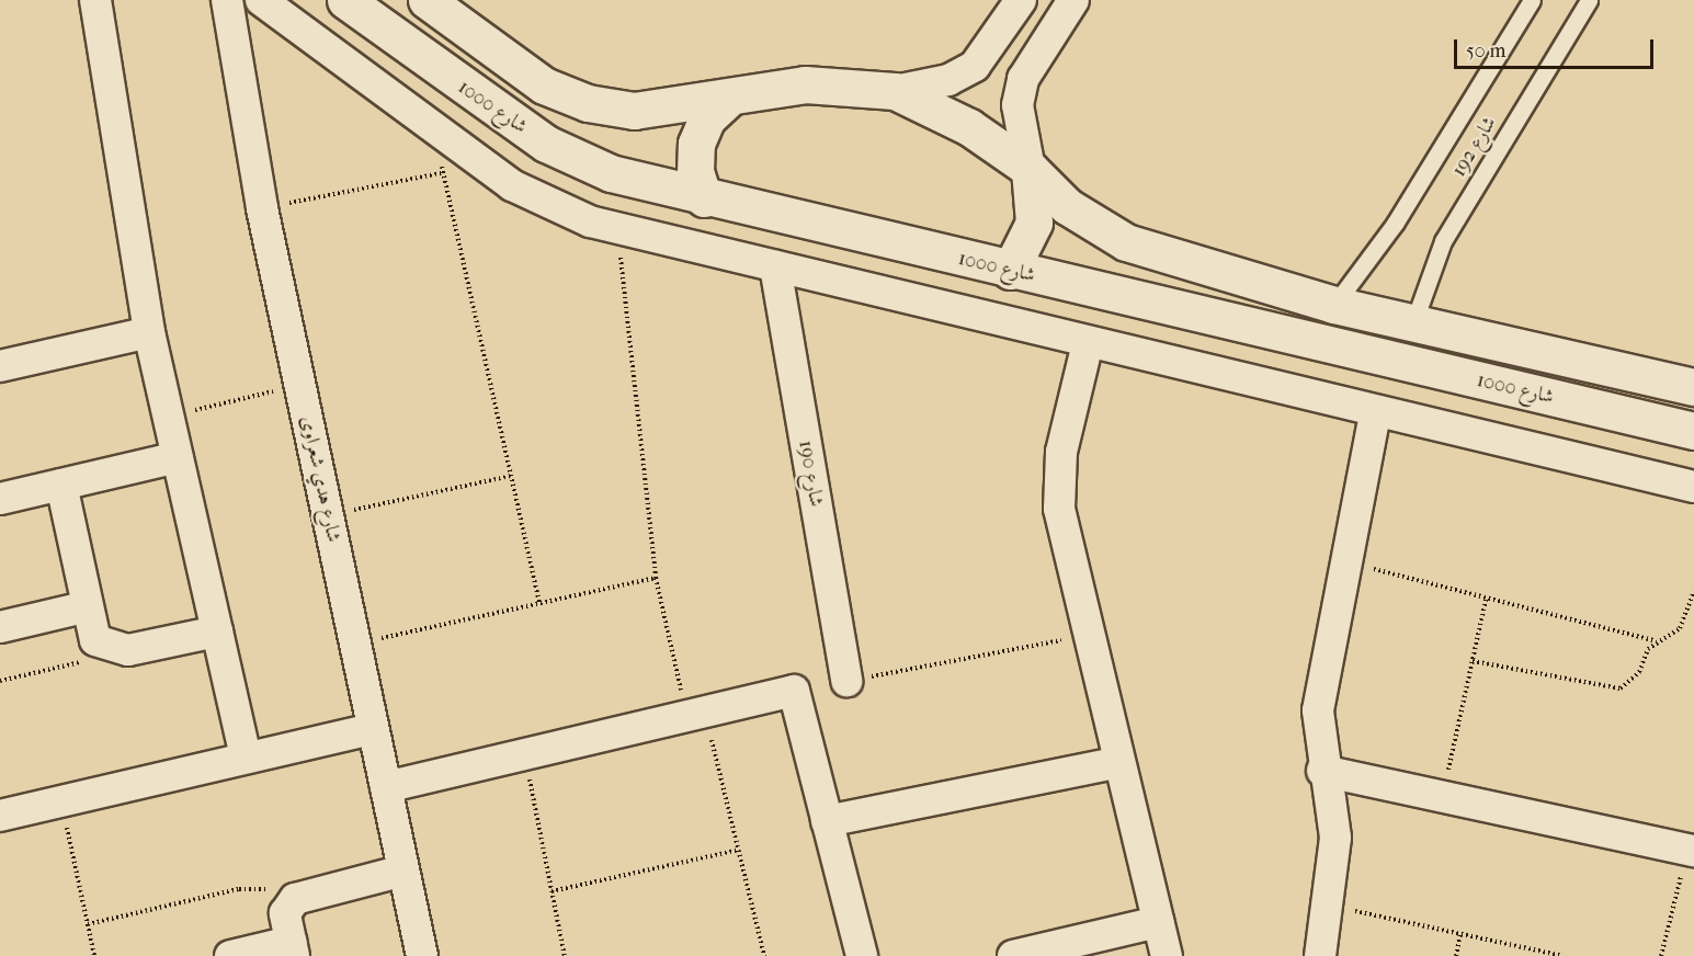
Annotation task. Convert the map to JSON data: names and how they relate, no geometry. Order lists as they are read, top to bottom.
{
  "streets": {
    "street": ["شارع 1000", "شارع 190", "شارع هدي شعراوى"],
    "lane": ["شارع 192"]
  },
  "crossings": [
    ["شارع 1000", "شارع 192"]
  ],
  "scale_bar": "50 m"
}
